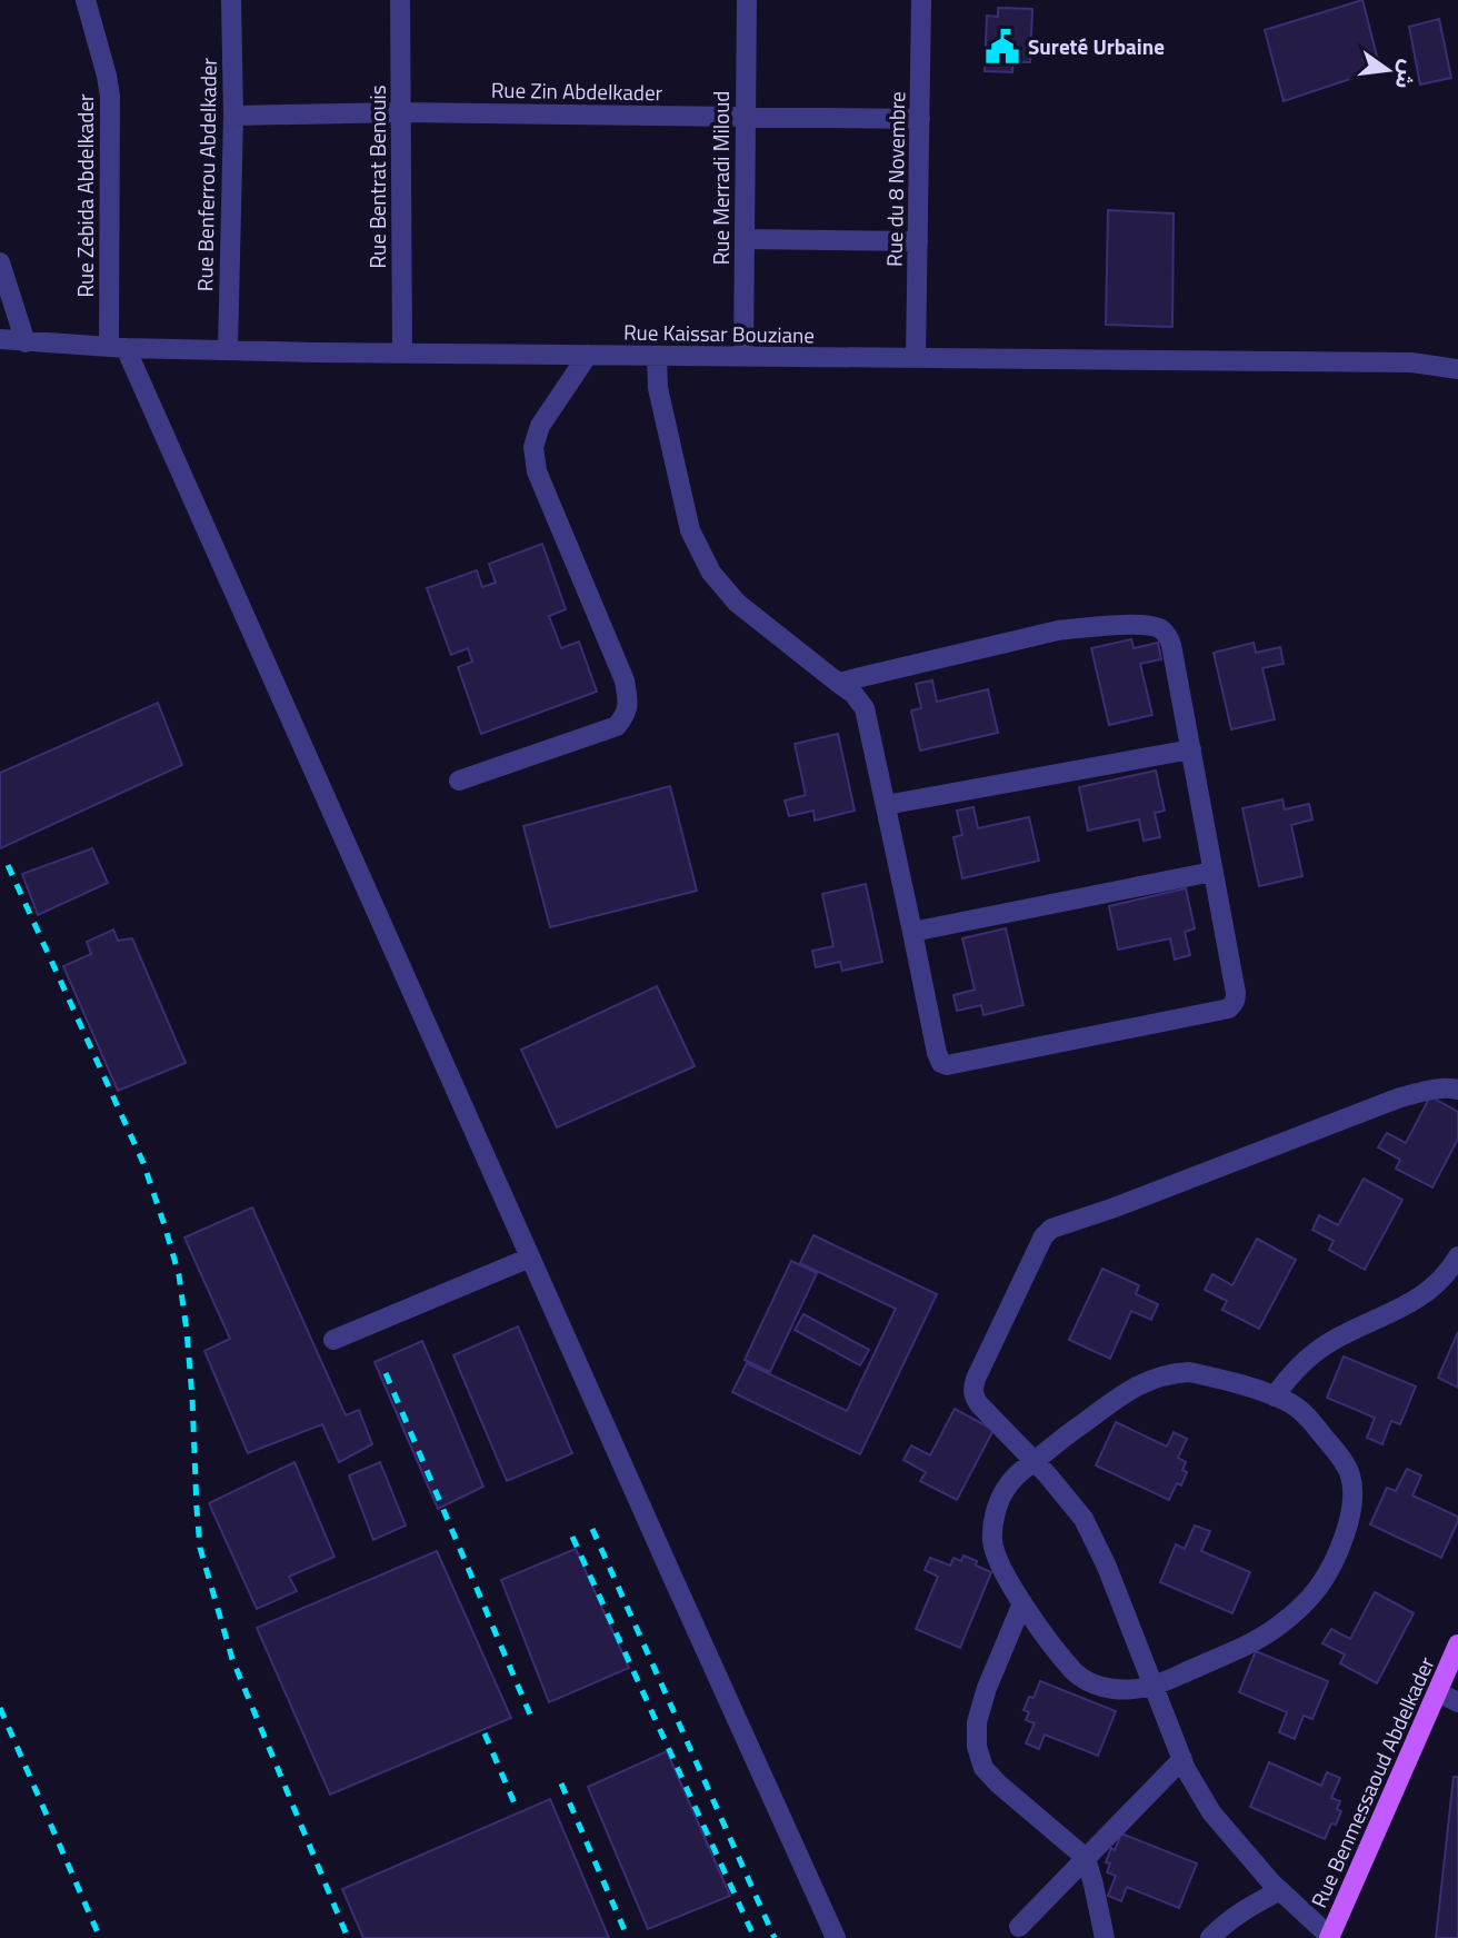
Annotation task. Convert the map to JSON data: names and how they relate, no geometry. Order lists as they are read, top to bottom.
{
  "streets": {
    "main road": ["Rue Benmessaoud Abdelkader"],
    "street": [
      "Rue Zin Abdelkader",
      "Rue Benferrou Abdelkader",
      "Rue Bentrat Benouis",
      "Rue Merradi Miloud",
      "Rue du 8 Novembre",
      "Rue Zebida Abdelkader",
      "Rue Kaissar Bouziane"
    ]
  },
  "crossings": [
    ["Rue Zin Abdelkader", "Rue Benferrou Abdelkader"],
    ["Rue Zin Abdelkader", "Rue Bentrat Benouis"],
    ["Rue Zin Abdelkader", "Rue Merradi Miloud"],
    ["Rue Zin Abdelkader", "Rue du 8 Novembre"],
    ["Rue Benferrou Abdelkader", "Rue Kaissar Bouziane"],
    ["Rue Bentrat Benouis", "Rue Kaissar Bouziane"],
    ["Rue Merradi Miloud", "Rue Kaissar Bouziane"],
    ["Rue du 8 Novembre", "Rue Kaissar Bouziane"],
    ["Rue Zebida Abdelkader", "Rue Kaissar Bouziane"]
  ],
  "places": {
    "public building": ["Sureté Urbaine"]
  },
  "north": "right"
}
